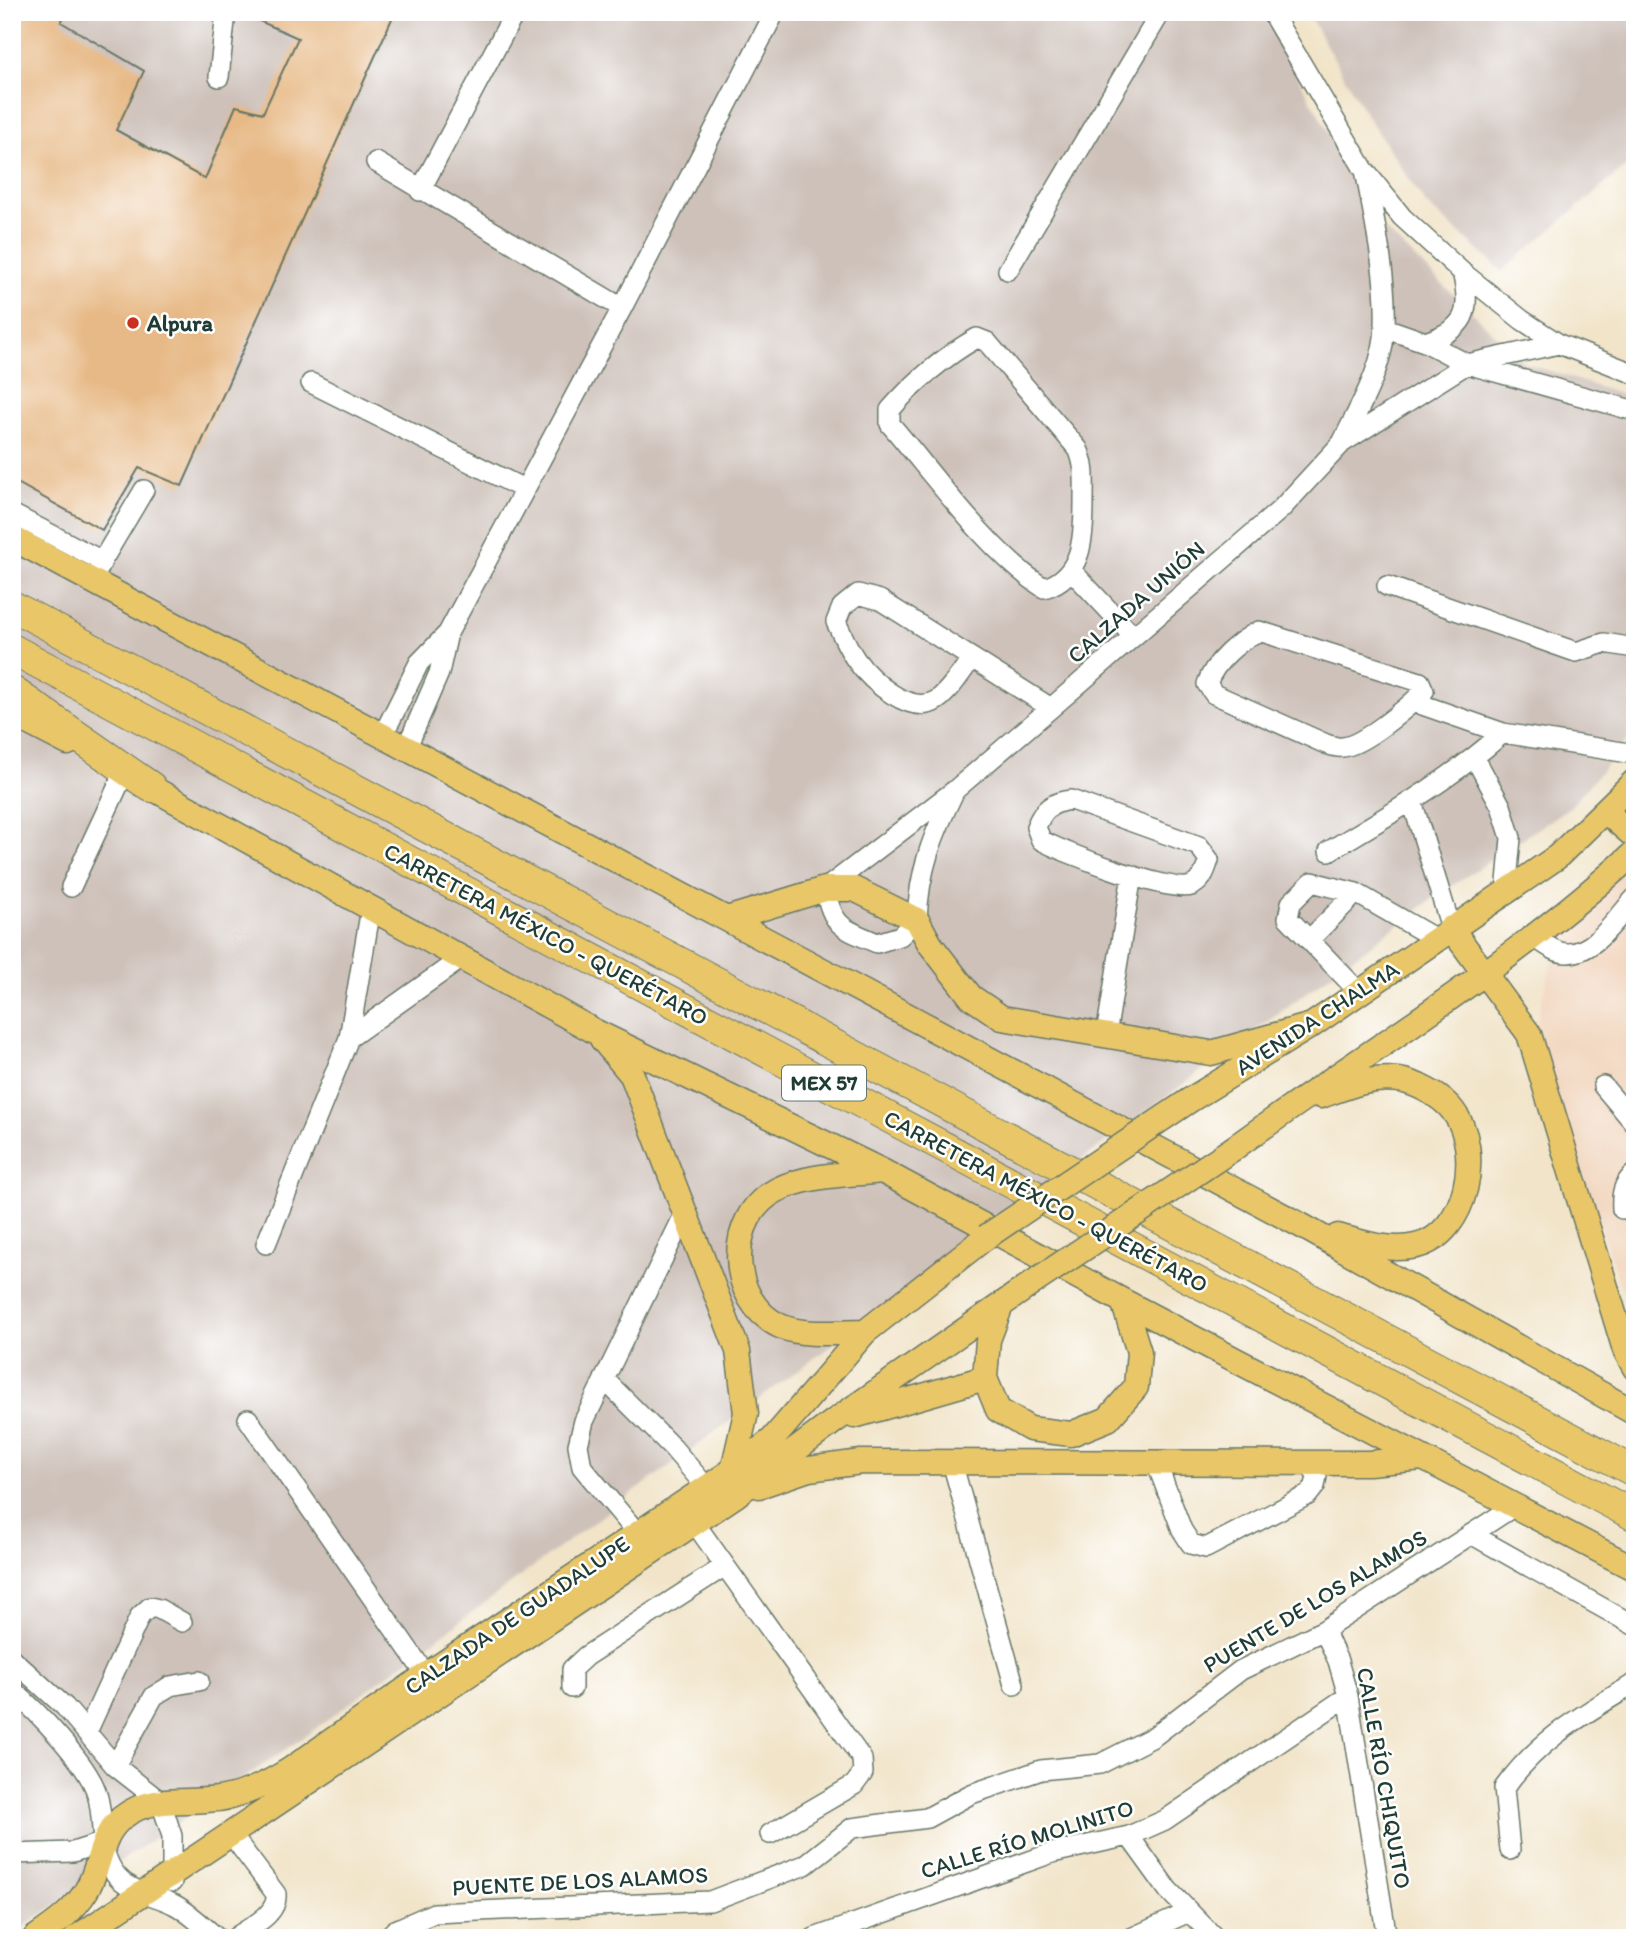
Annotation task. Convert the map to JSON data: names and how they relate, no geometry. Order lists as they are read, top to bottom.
{
  "streets": {
    "highway": ["CARRETERA MÉXICO - QUERÉTARO", "MEX 57"],
    "main road": ["AVENIDA CHALMA", "CALZADA DE GUADALUPE"],
    "street": [
      "CALZADA UNIÓN",
      "PUENTE DE LOS ALAMOS",
      "CALLE RÍO CHIQUITO",
      "CALLE RÍO MOLINITO"
    ]
  },
  "crossings": [
    ["AVENIDA CHALMA", "CALZADA DE GUADALUPE"],
    ["PUENTE DE LOS ALAMOS", "CALLE RÍO CHIQUITO"],
    ["CALLE RÍO CHIQUITO", "CALLE RÍO MOLINITO"]
  ],
  "places": ["Alpura"]
}
